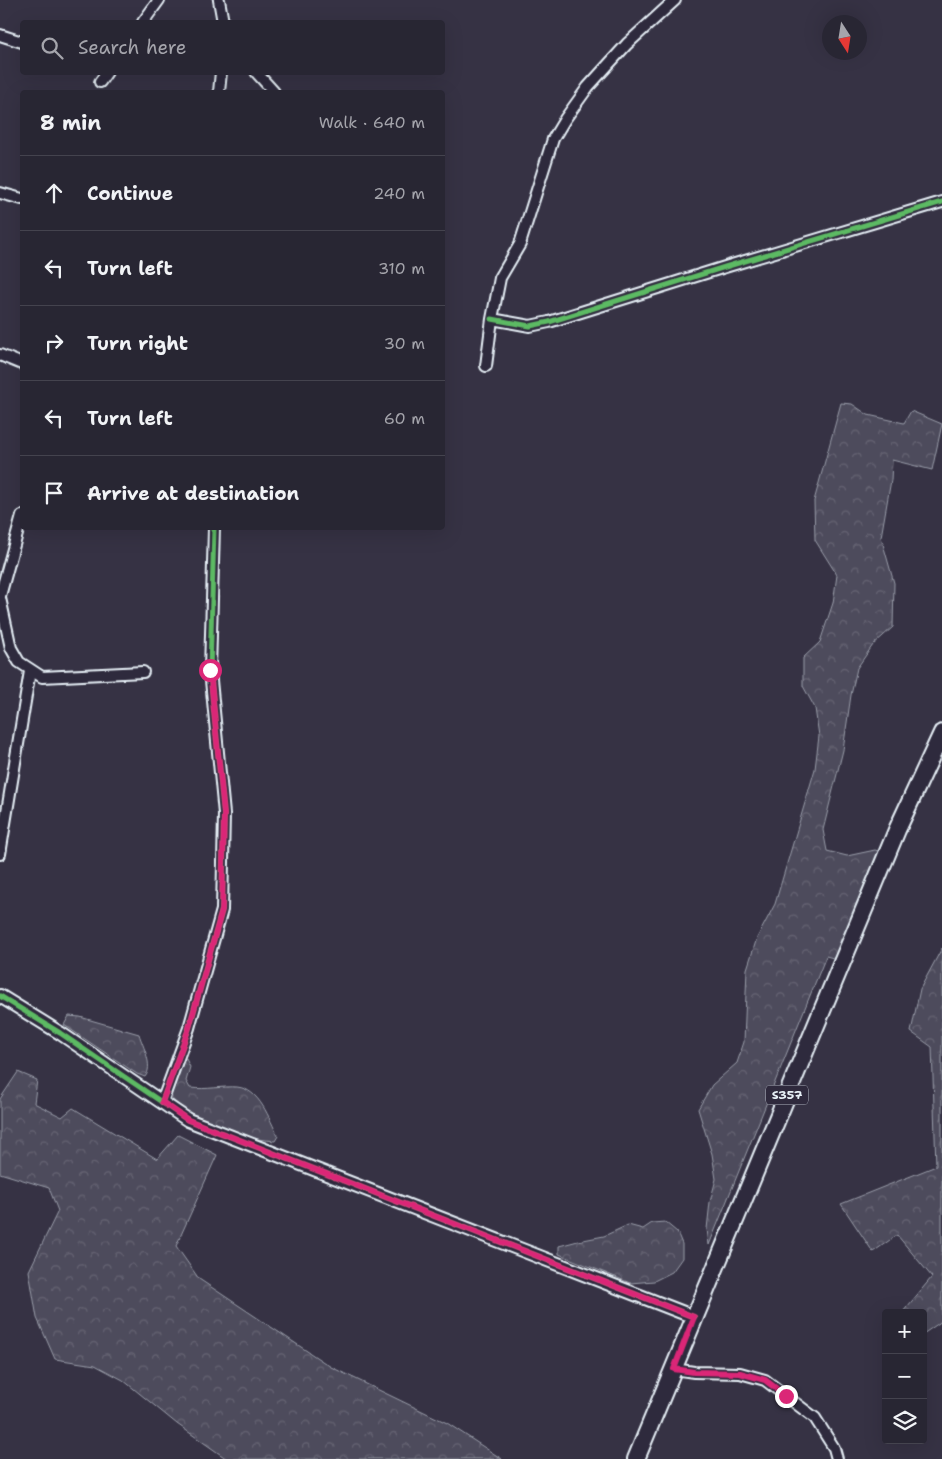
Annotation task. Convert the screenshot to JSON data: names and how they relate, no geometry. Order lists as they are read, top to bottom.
{
  "streets": {
    "main road": ["S357"]
  },
  "north": "bottom",
  "page": {
    "search": "Search here",
    "heading": ["8 min", "Walk · 640 m"],
    "list": [
      ["Continue", "240 m"],
      ["Turn left", "310 m"],
      ["Turn right", "30 m"],
      ["Turn left", "60 m"],
      "Arrive at destination"
    ],
    "map_buttons": ["+", "−"]
  }
}
